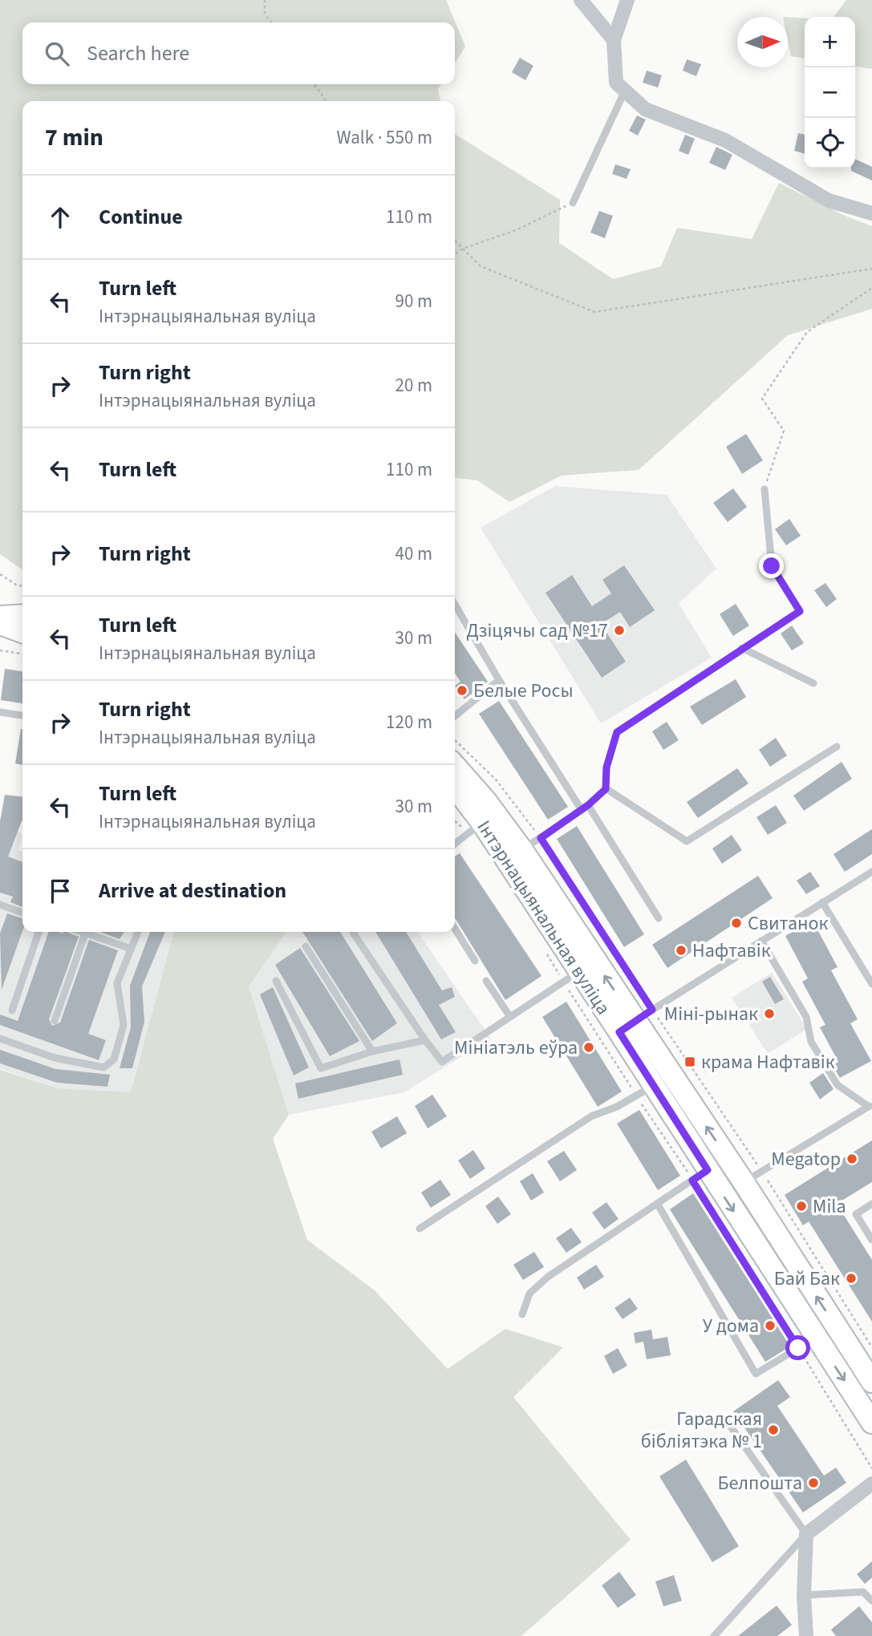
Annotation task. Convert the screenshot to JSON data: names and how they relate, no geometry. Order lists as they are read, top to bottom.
{
  "streets": {
    "main road": ["Інтэрнацыянальная вуліца"]
  },
  "places": {
    "other": [
      "Дзіцячы сад №17",
      "Белые Росы",
      "Свитанок",
      "Нафтавік",
      "Міні-рынак",
      "Мініатэль еўра",
      "Megatop",
      "Mila",
      "Бай Бак",
      "У дома",
      "Гарадская бібліятэка № 1",
      "Белпошта"
    ],
    "transit": ["крама Нафтавік"]
  },
  "north": "right",
  "page": {
    "map_buttons": ["+", "−"],
    "search": "Search here",
    "heading": ["7 min", "Walk · 550 m"],
    "list": [
      ["Continue", "110 m"],
      ["Turn left", "Інтэрнацыянальная вуліца", "90 m"],
      ["Turn right", "Інтэрнацыянальная вуліца", "20 m"],
      ["Turn left", "110 m"],
      ["Turn right", "40 m"],
      ["Turn left", "Інтэрнацыянальная вуліца", "30 m"],
      ["Turn right", "Інтэрнацыянальная вуліца", "120 m"],
      ["Turn left", "Інтэрнацыянальная вуліца", "30 m"],
      "Arrive at destination"
    ]
  }
}
